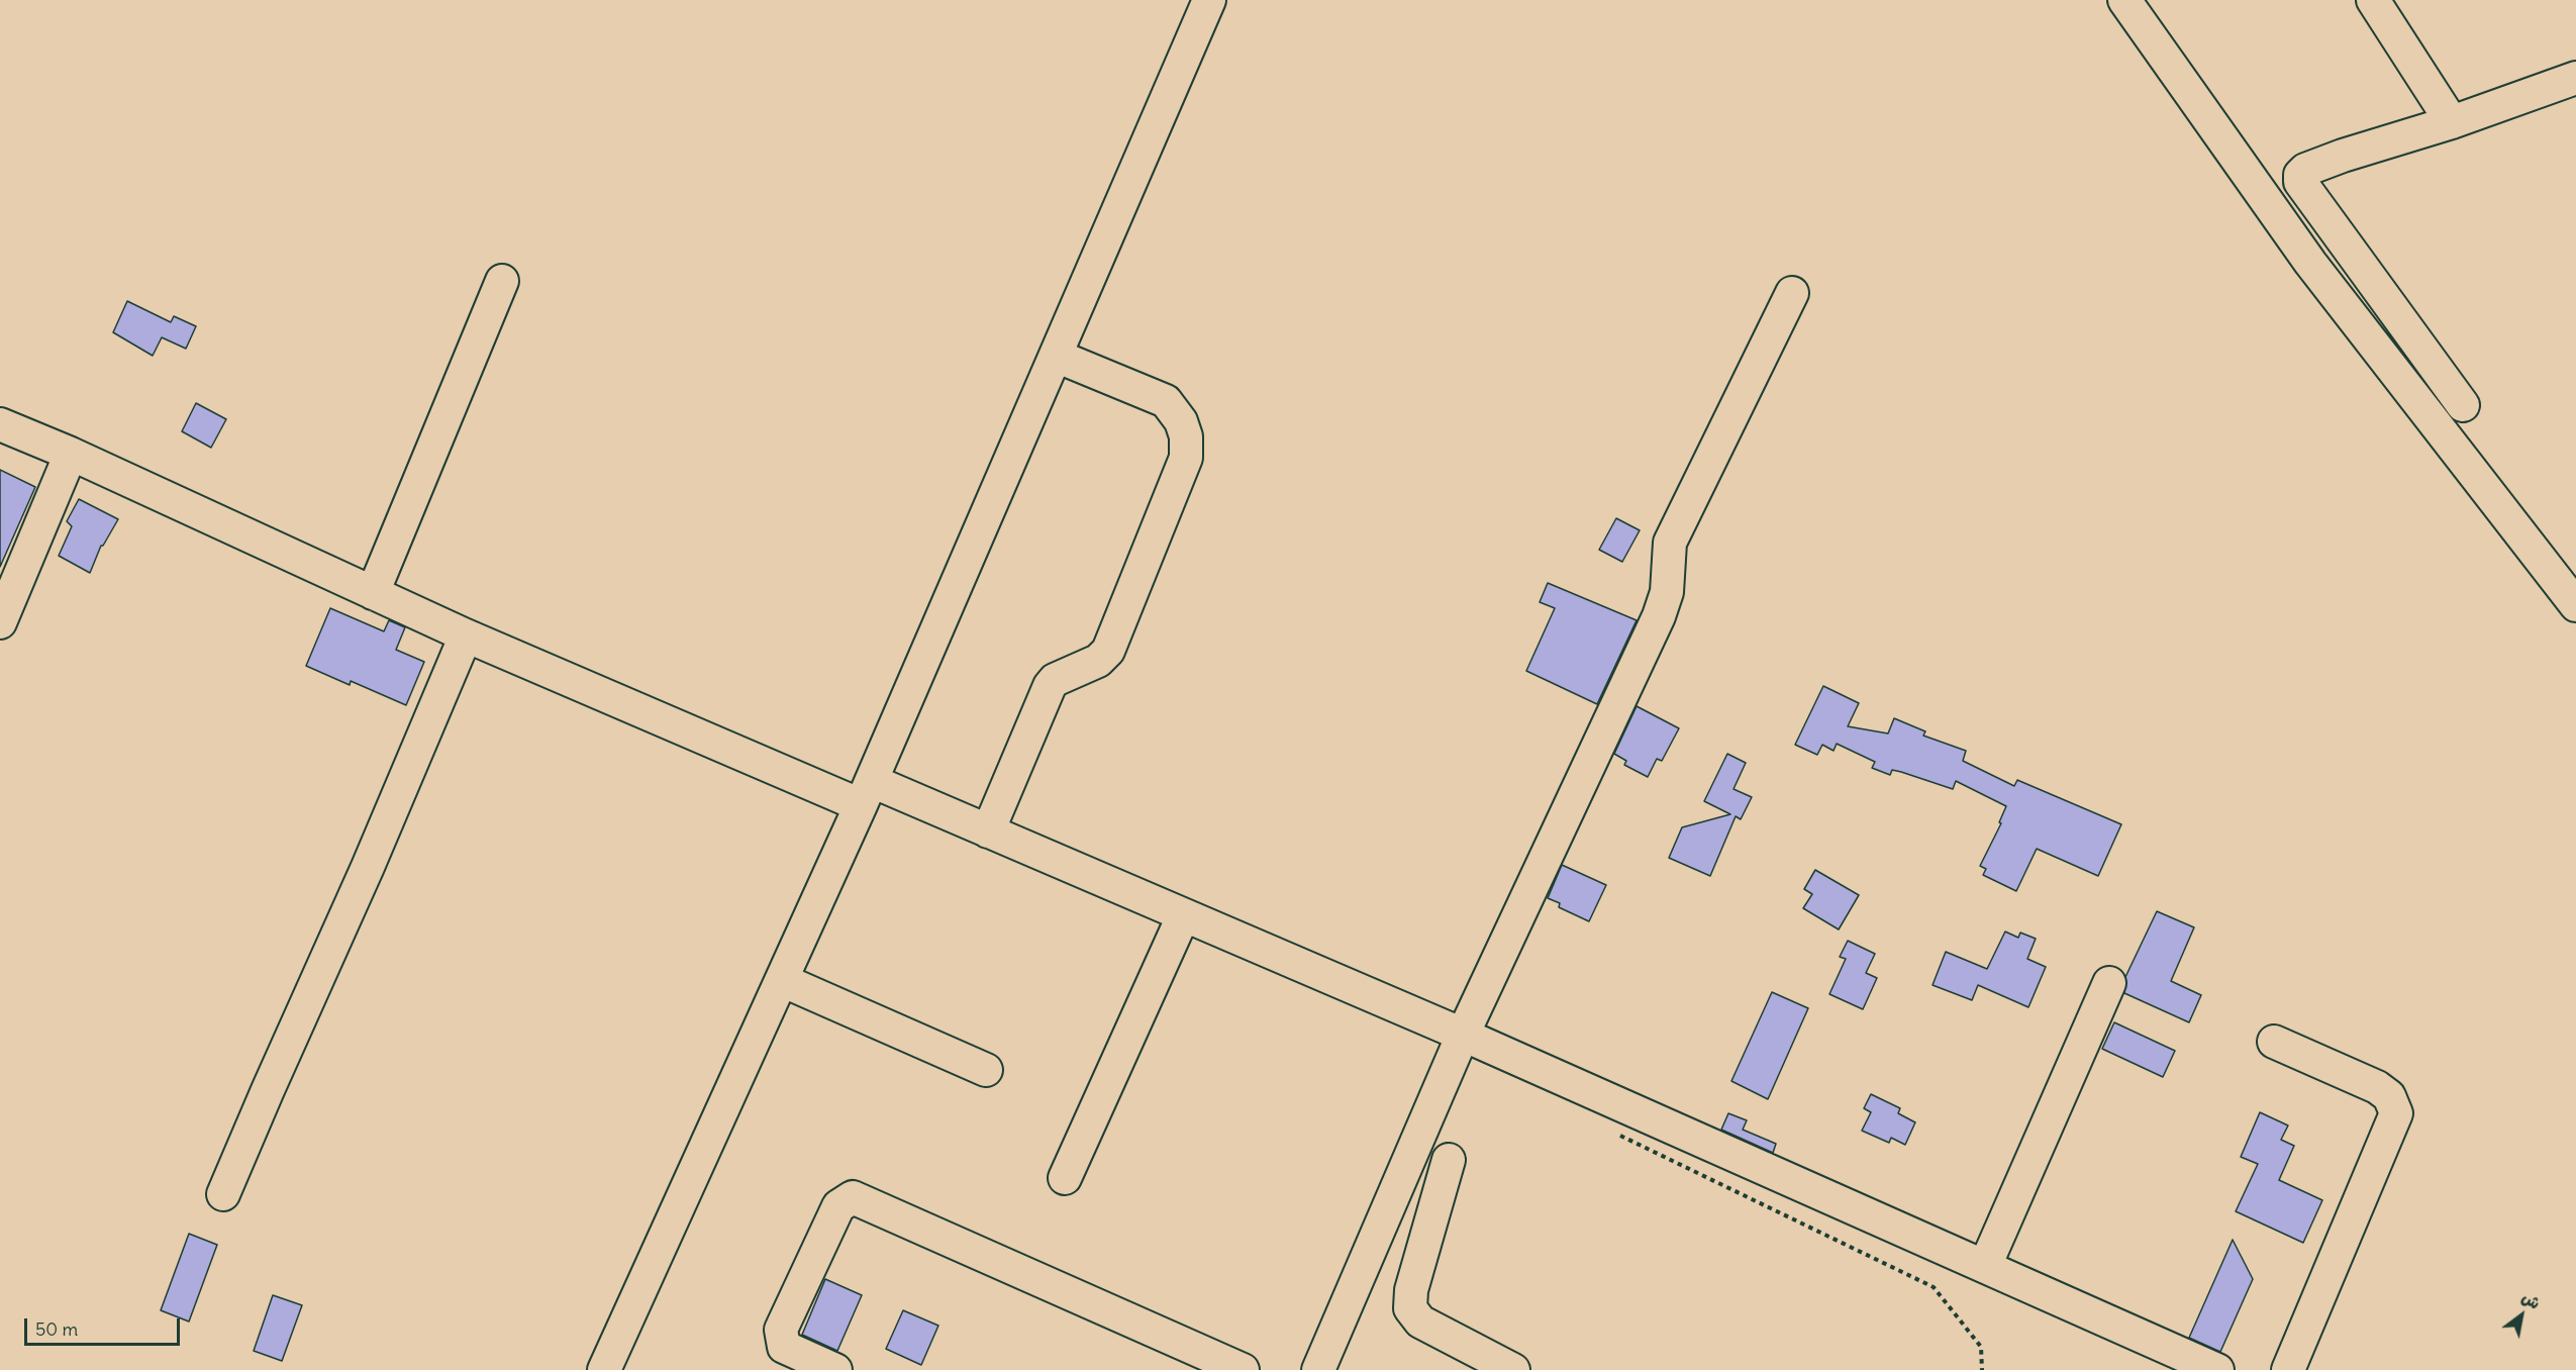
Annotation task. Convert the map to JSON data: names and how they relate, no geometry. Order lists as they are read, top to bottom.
{
  "scale_bar": "50 m",
  "north": "top right"
}
